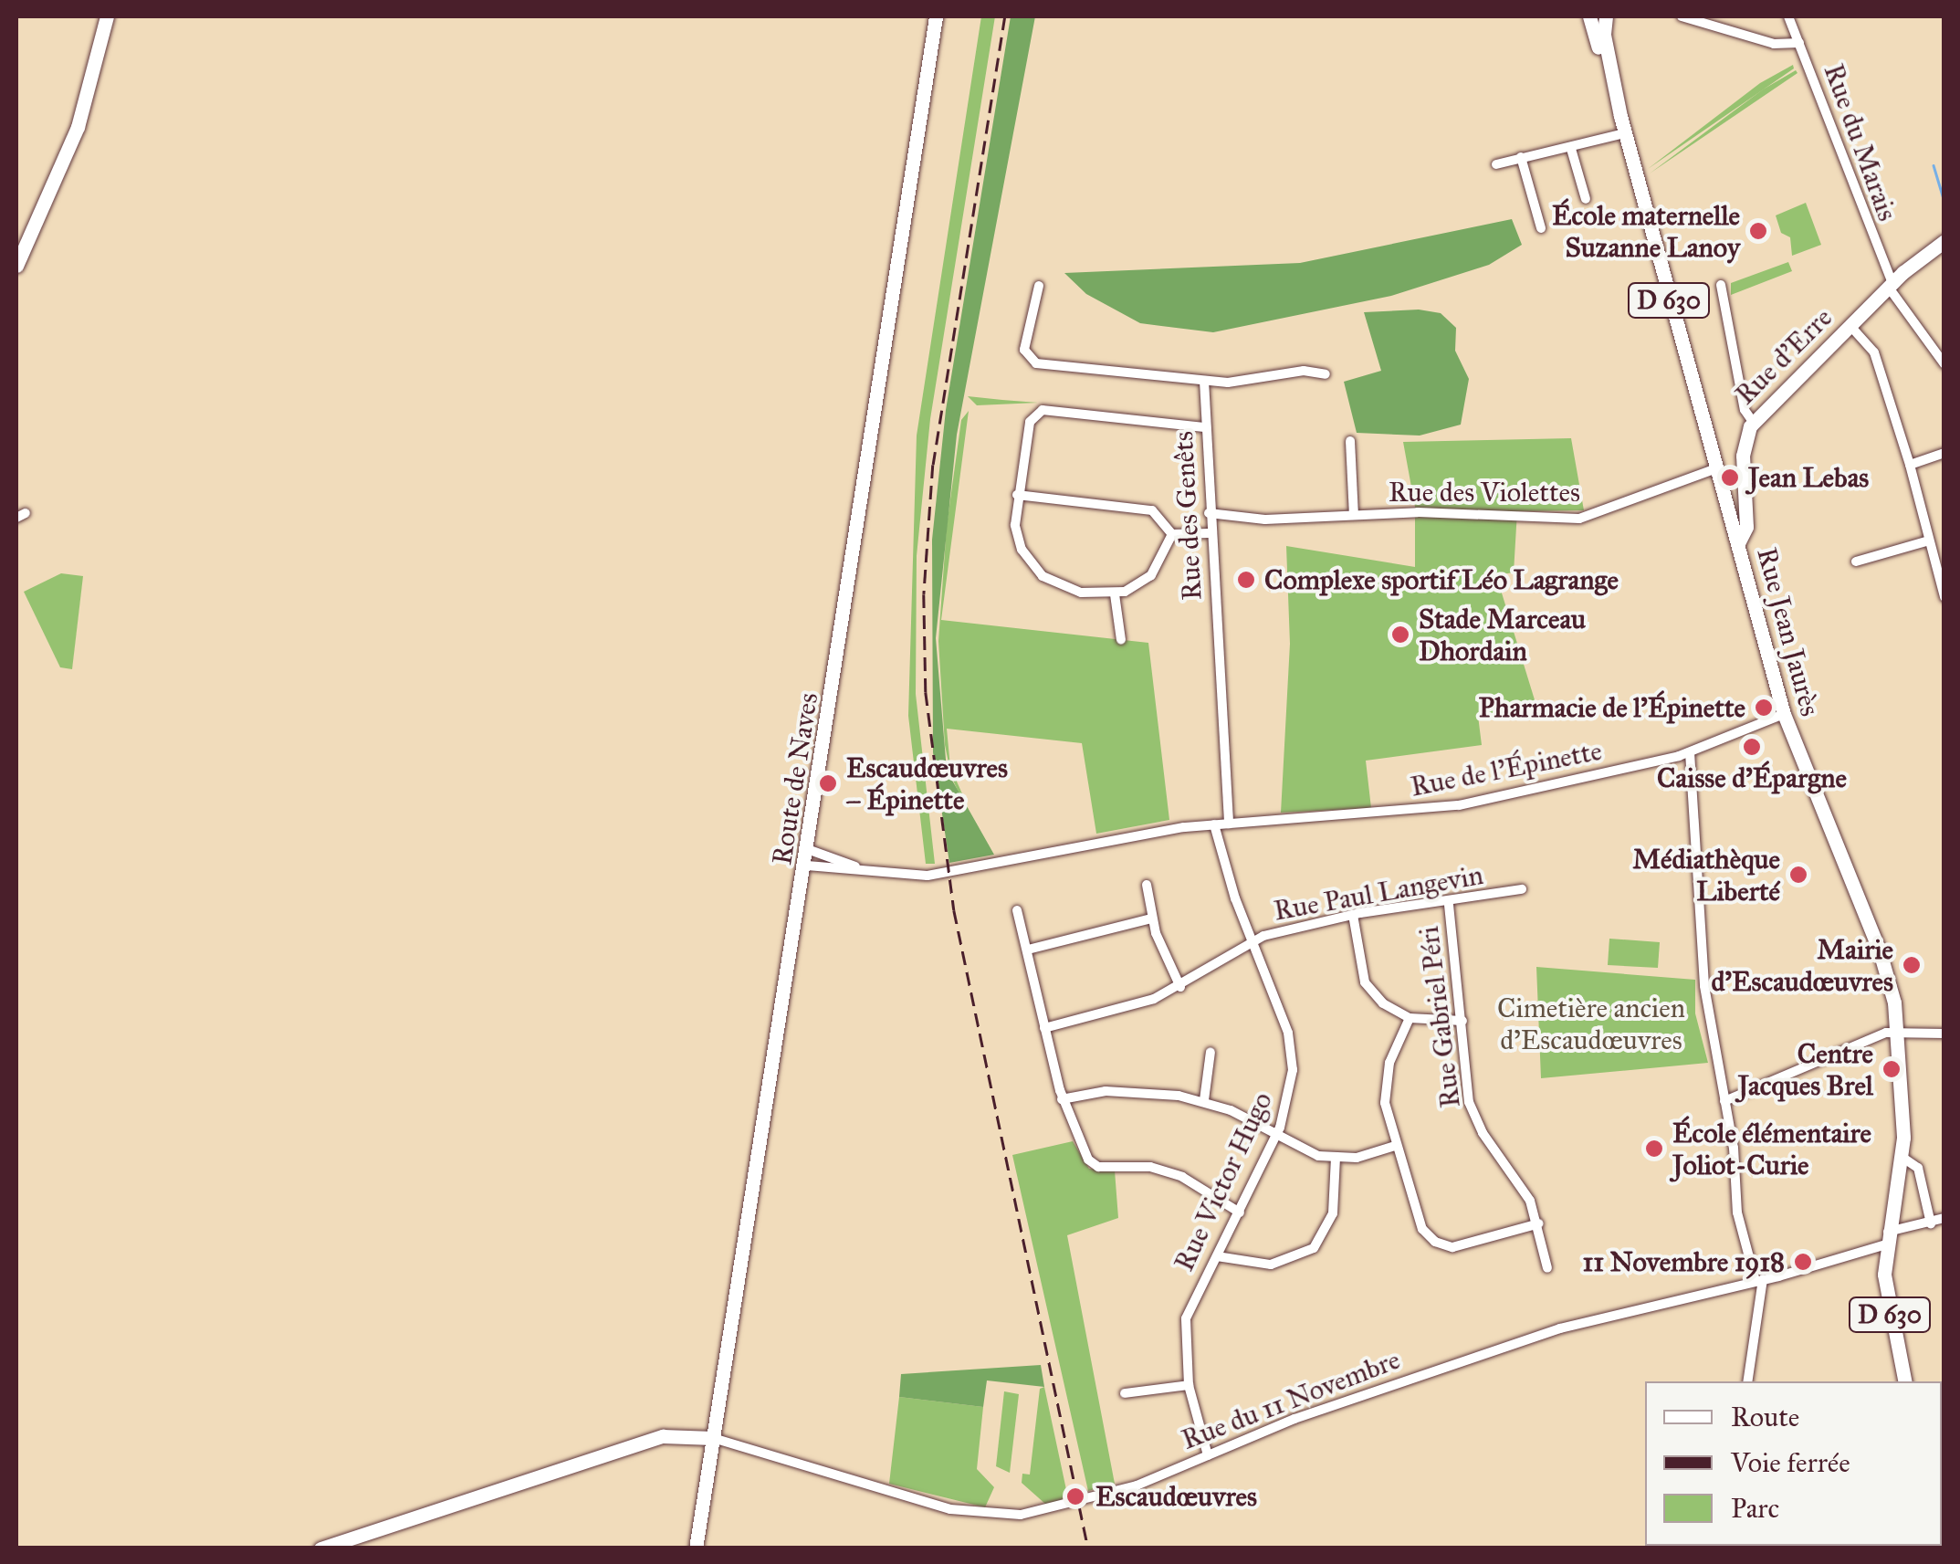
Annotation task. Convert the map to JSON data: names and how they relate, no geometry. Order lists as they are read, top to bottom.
{
  "streets": {
    "main road": [
      "D 630",
      "Rue d'Erre",
      "Rue Jean Jaurès",
      "Route de Naves"
    ],
    "street": [
      "Rue du Marais",
      "Rue des Violettes",
      "Rue des Genêts",
      "Rue de l'Épinette",
      "Rue Paul Langevin",
      "Rue Gabriel Péri",
      "Rue Victor Hugo",
      "Rue du 11 Novembre"
    ]
  },
  "crossings": [
    ["Rue du Marais", "Rue d'Erre"],
    ["Rue d'Erre", "Rue Jean Jaurès"],
    ["Rue des Violettes", "Rue des Genêts"],
    ["Rue des Violettes", "Rue Jean Jaurès"],
    ["Rue des Genêts", "Rue de l'Épinette"],
    ["Rue Jean Jaurès", "Rue de l'Épinette"],
    ["Rue Jean Jaurès", "Rue du 11 Novembre"],
    ["Rue de l'Épinette", "Route de Naves"],
    ["Rue de l'Épinette", "Rue Victor Hugo"],
    ["Route de Naves", "Rue du 11 Novembre"],
    ["Rue Paul Langevin", "Rue Gabriel Péri"],
    ["Rue Paul Langevin", "Rue Victor Hugo"],
    ["Rue Victor Hugo", "Rue du 11 Novembre"]
  ],
  "parks": ["Cimetière ancien d'Escaudœuvres"],
  "places": [
    "École maternelle Suzanne Lanoy",
    "Jean Lebas",
    "Complexe sportif Léo Lagrange",
    "Stade Marceau Dhordain",
    "Pharmacie de l'Épinette",
    "Caisse d'Épargne",
    "Escaudœuvres – Épinette",
    "Médiathèque Liberté",
    "Mairie d'Escaudœuvres",
    "Centre Jacques Brel",
    "École élémentaire Joliot-Curie",
    "11 Novembre 1918",
    "Escaudœuvres"
  ],
  "legend": ["Route", "Voie ferrée", "Parc"]
}
